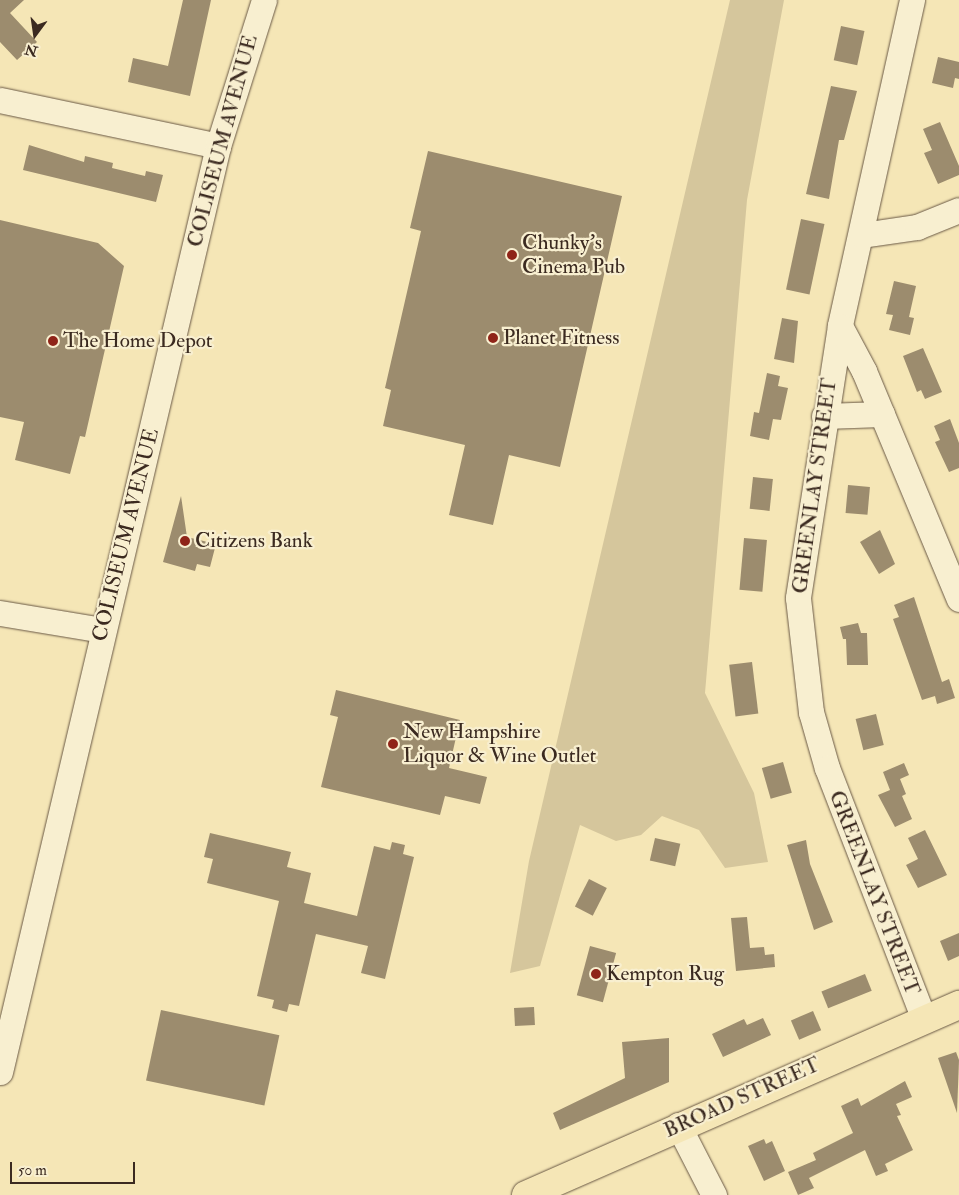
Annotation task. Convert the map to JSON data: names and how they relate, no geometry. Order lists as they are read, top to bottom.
{
  "streets": {
    "main road": ["BROAD STREET"],
    "street": ["COLISEUM AVENUE", "GREENLAY STREET"]
  },
  "crossings": [
    ["GREENLAY STREET", "BROAD STREET"]
  ],
  "places": [
    "Chunky's Cinema Pub",
    "Planet Fitness",
    "The Home Depot",
    "Citizens Bank",
    "New Hampshire Liquor & Wine Outlet",
    "Kempton Rug"
  ],
  "scale_bar": "50 m",
  "north": "bottom"
}
